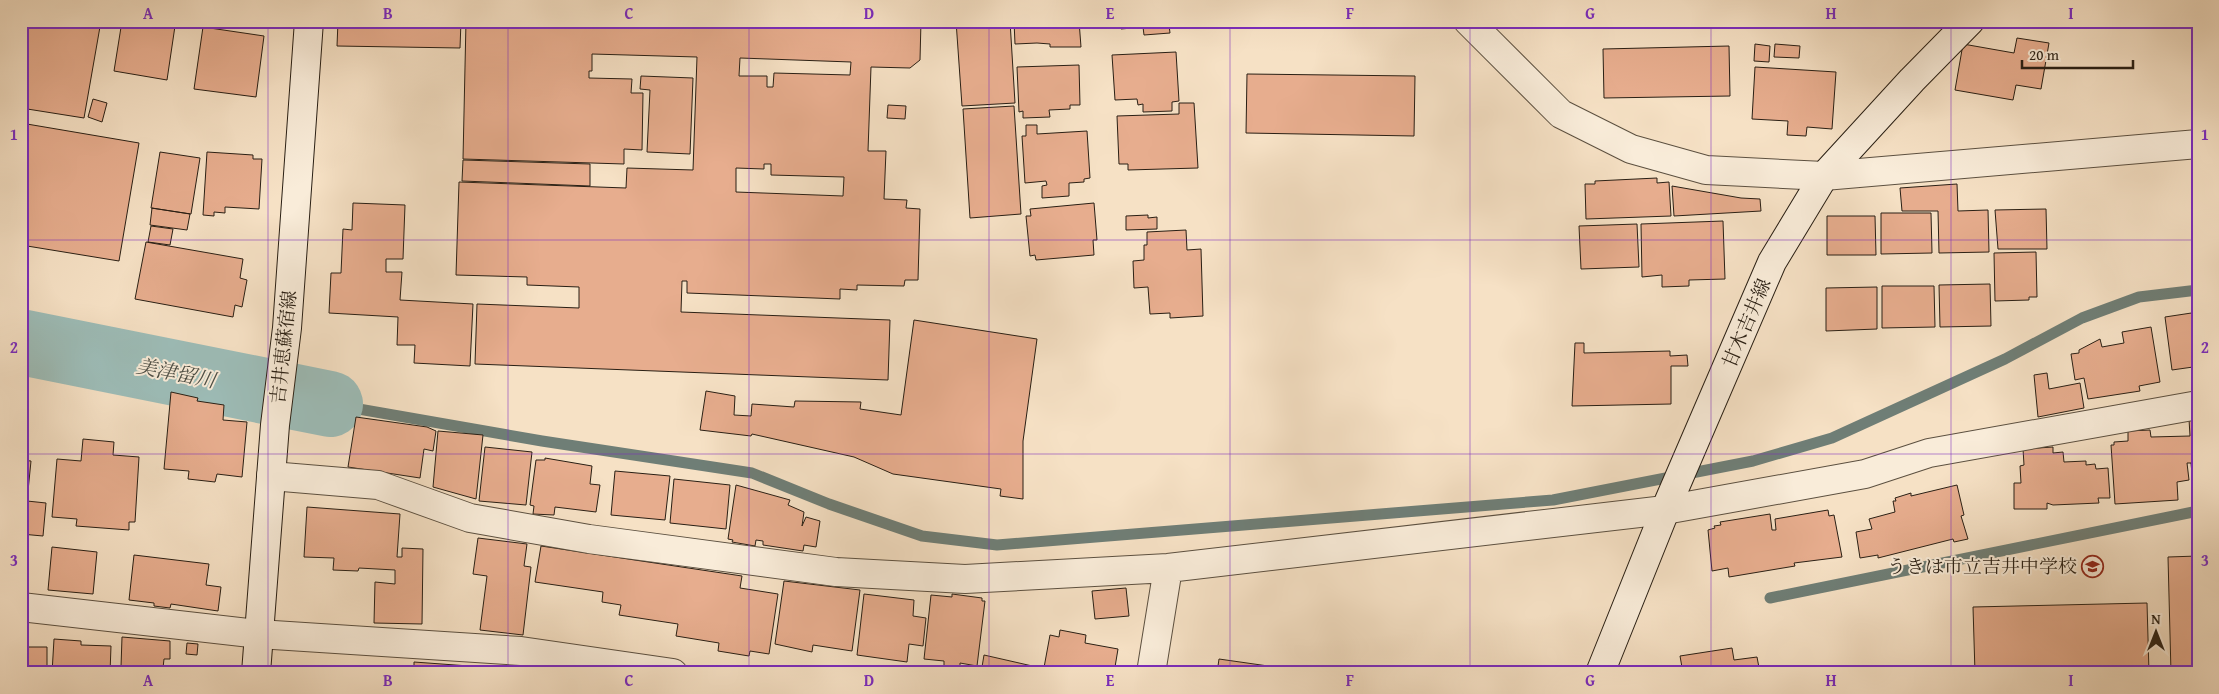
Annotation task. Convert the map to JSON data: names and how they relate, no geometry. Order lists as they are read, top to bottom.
{
  "streets": {
    "street": ["甘木吉井線", "吉井恵蘇宿線"]
  },
  "water": ["美津留川"],
  "places": {
    "school or university": ["うきは市立吉井中学校"]
  },
  "scale_bar": "20 m",
  "north": "top",
  "grid": {
    "columns": [
      "A",
      "B",
      "C",
      "D",
      "E",
      "F",
      "G",
      "H",
      "I"
    ],
    "rows": ["1", "2", "3"]
  }
}
